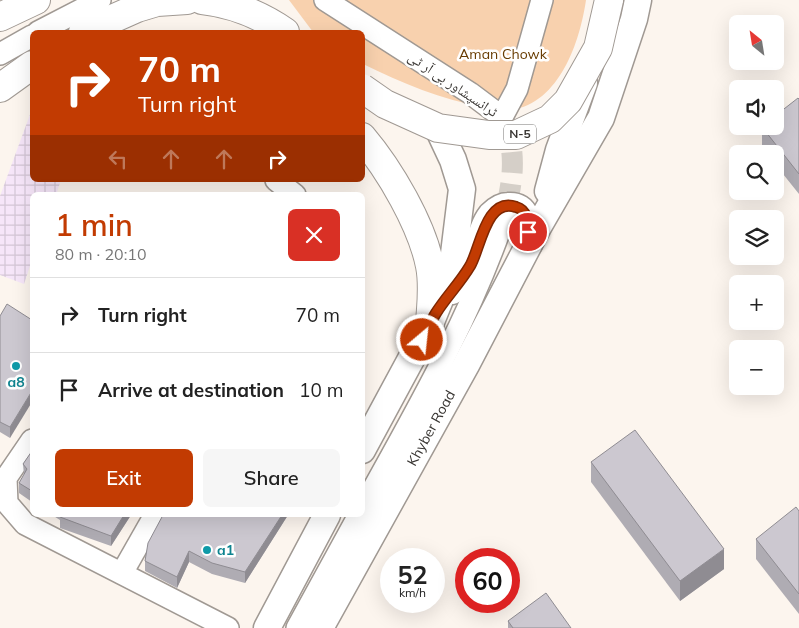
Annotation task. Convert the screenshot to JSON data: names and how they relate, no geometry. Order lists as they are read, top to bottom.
{
  "streets": {
    "highway": ["N-5"],
    "main road": ["Khyber Road"],
    "lane": ["ٹرانسپشاور بی آر ٹی"]
  },
  "parks": ["Aman Chowk"],
  "places": ["a8", "a1"],
  "north": "top left",
  "page": {
    "map_buttons": ["+", "−"],
    "turn": ["70 m", "Turn right"],
    "heading": ["1 min", "80 m · 20:10"],
    "list": [
      {
        "name": "Turn right",
        "value": "70 m"
      },
      {
        "name": "Arrive at destination",
        "value": "10 m"
      }
    ],
    "buttons": ["Exit", "Share"],
    "speed": "52 km/h",
    "limit": "60"
  }
}
